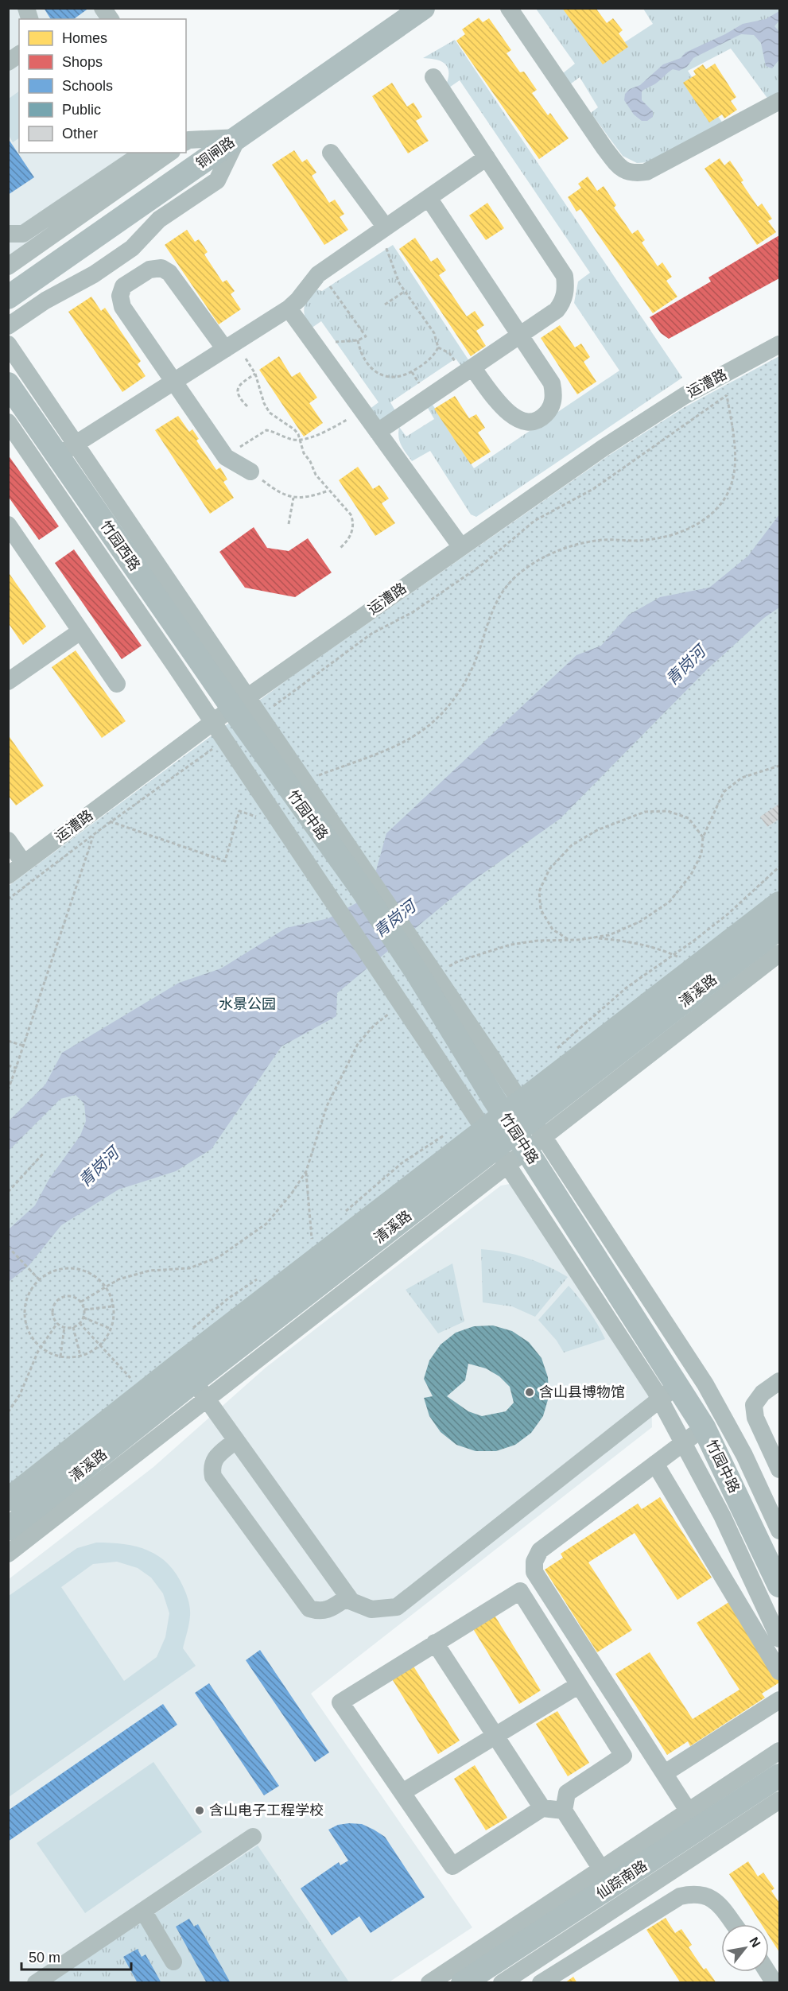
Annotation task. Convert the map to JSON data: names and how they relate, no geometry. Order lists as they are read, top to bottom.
{
  "streets": {
    "main road": [
      "铜闸路",
      "竹园西路",
      "竹园中路",
      "清溪路",
      "仙踪南路"
    ],
    "street": ["运漕路"]
  },
  "crossings": [
    ["运漕路", "竹园西路"],
    ["运漕路", "竹园中路"],
    ["竹园西路", "竹园中路"],
    ["竹园中路", "清溪路"]
  ],
  "water": ["青岗河"],
  "parks": ["水景公园"],
  "places": ["含山县博物馆", "含山电子工程学校"],
  "legend": [
    "Homes",
    "Shops",
    "Schools",
    "Public",
    "Other"
  ],
  "scale_bar": "50 m",
  "north": "top right"
}
